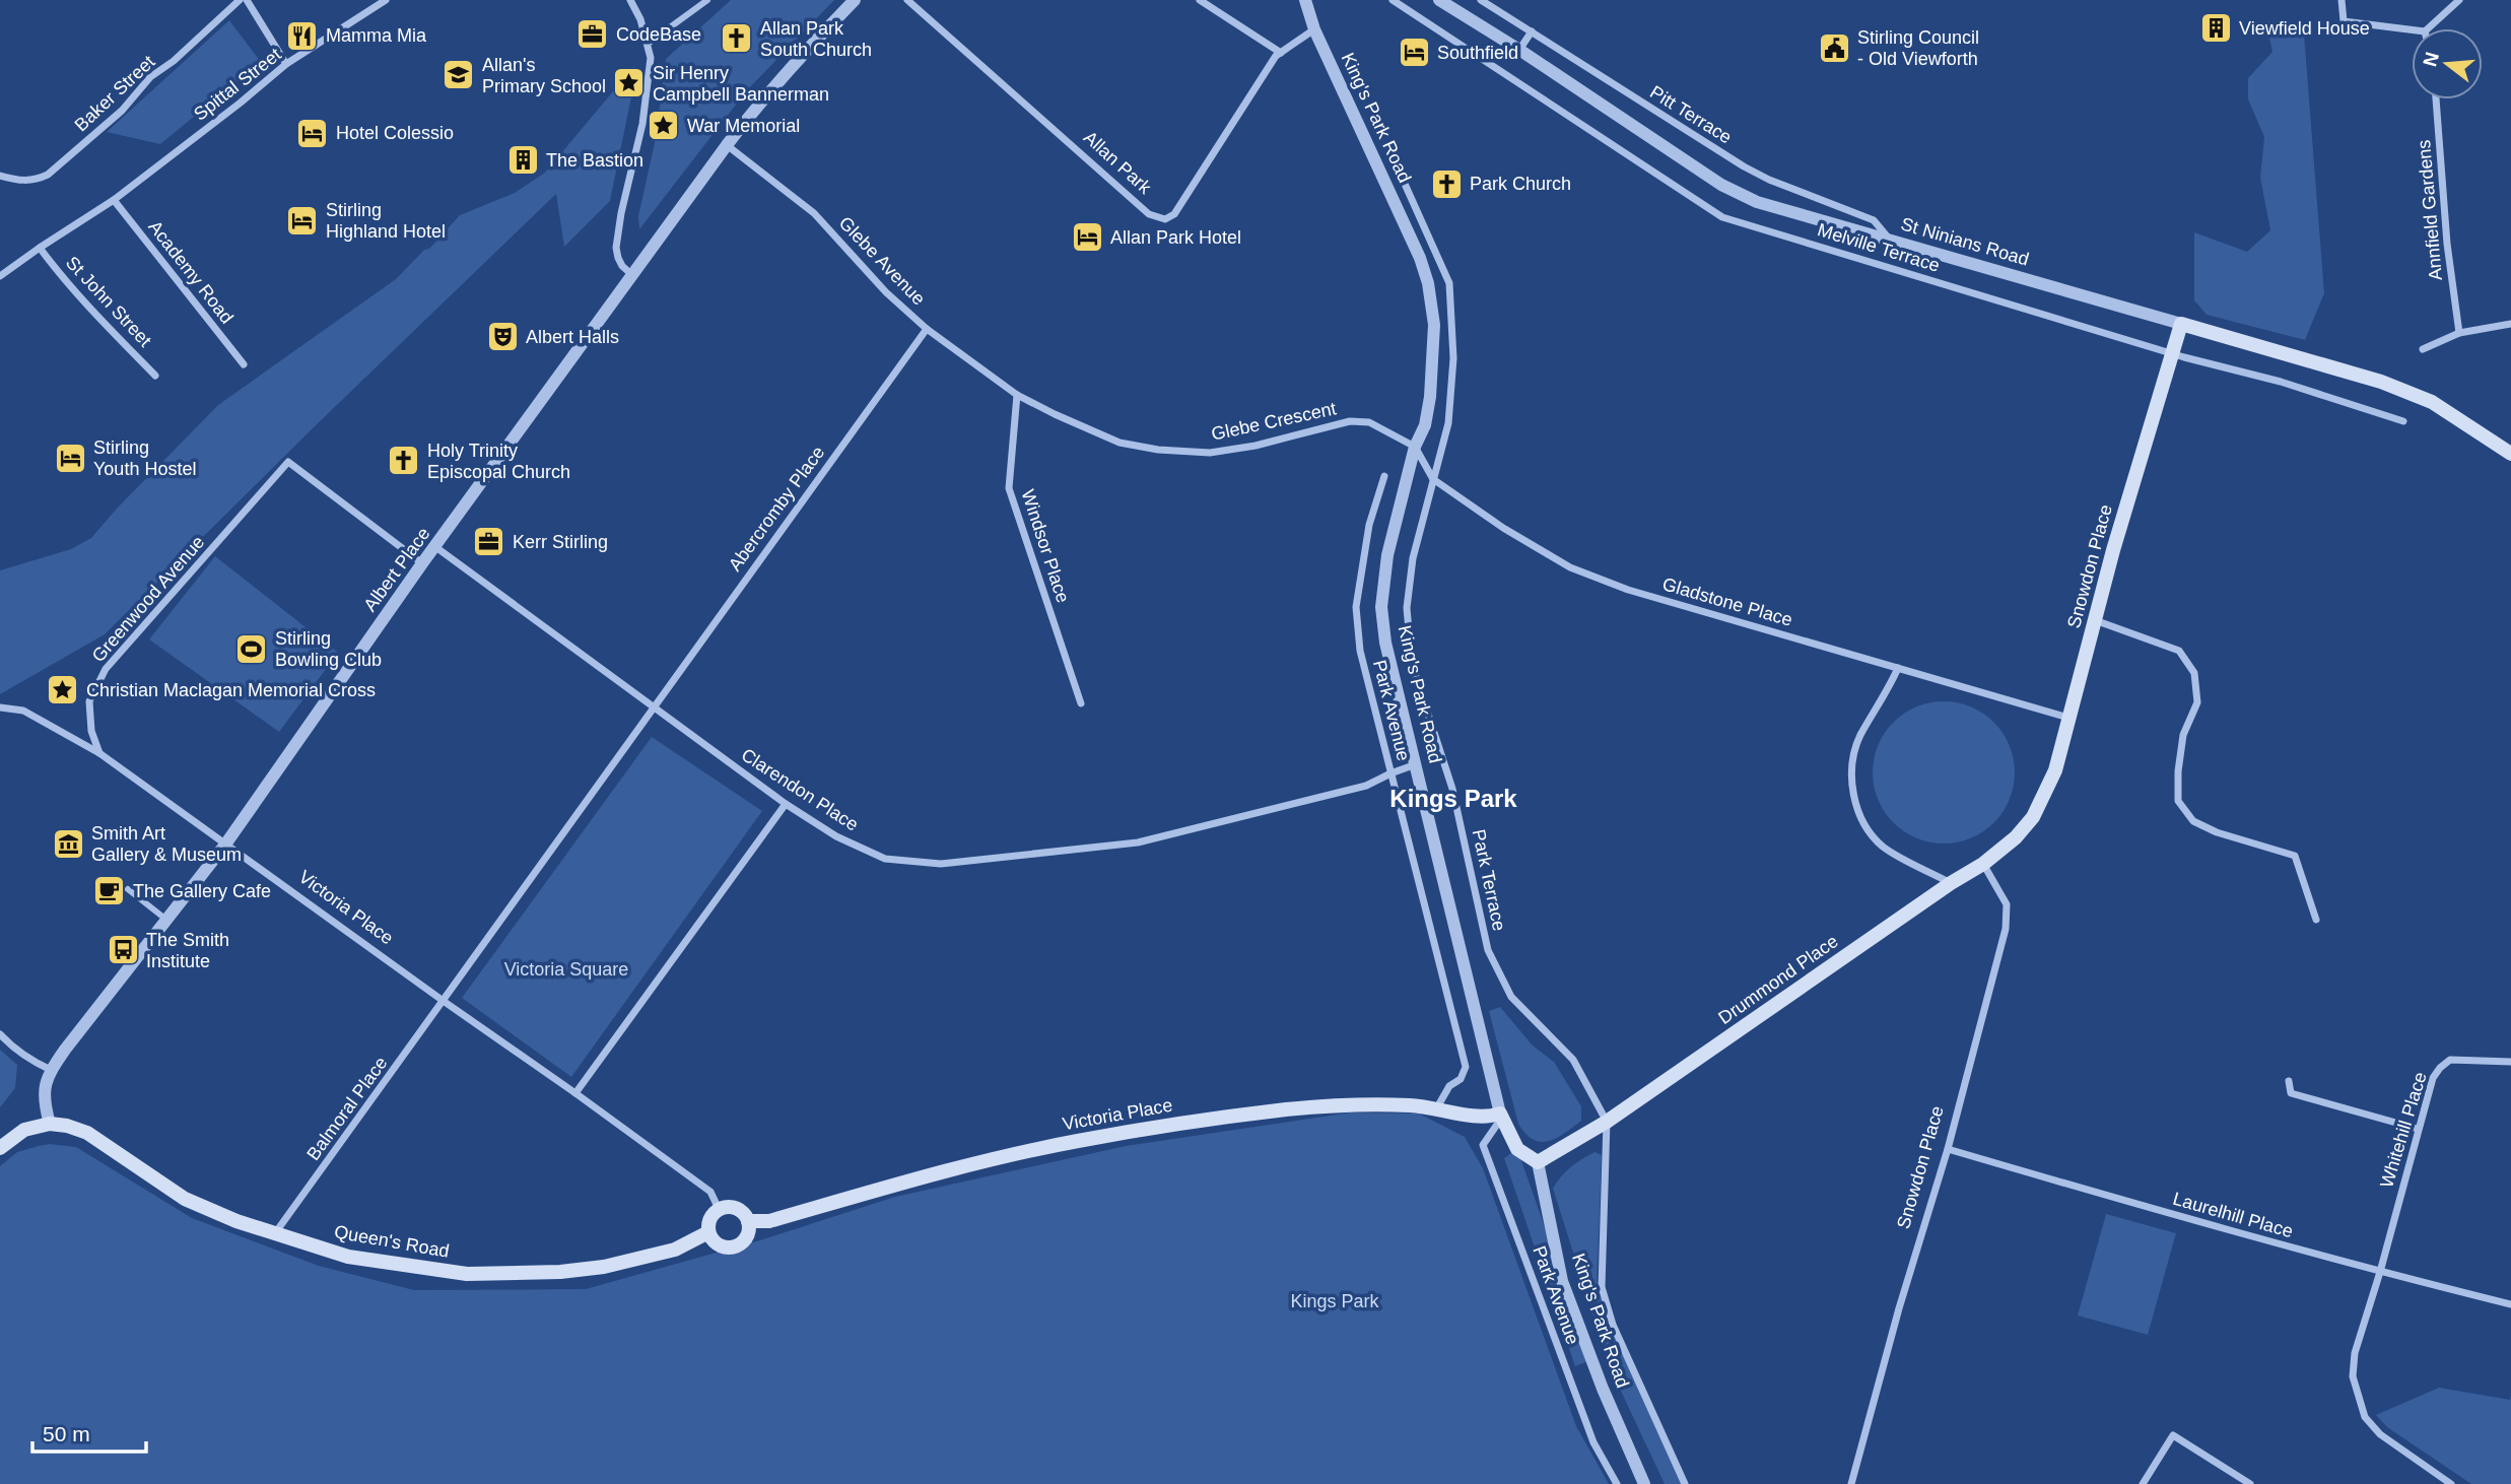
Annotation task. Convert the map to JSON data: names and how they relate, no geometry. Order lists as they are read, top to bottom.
{
  "streets": {
    "main road": [
      "King's Park Road",
      "St Ninians Road",
      "Snowdon Place",
      "Victoria Place",
      "Drummond Place",
      "Queen's Road"
    ],
    "street": [
      "Spittal Street",
      "Baker Street",
      "Pitt Terrace",
      "Allan Park",
      "Annfield Gardens",
      "Melville Terrace",
      "Glebe Avenue",
      "Academy Road",
      "St John Street",
      "Glebe Crescent",
      "Abercromby Place",
      "Windsor Place",
      "Albert Place",
      "Greenwood Avenue",
      "Gladstone Place",
      "Park Avenue",
      "Clarendon Place",
      "Park Terrace",
      "Balmoral Place",
      "Whitehill Place",
      "Laurelhill Place"
    ]
  },
  "crossings": [
    ["Spittal Street", "Academy Road"],
    ["Spittal Street", "St John Street"],
    ["Pitt Terrace", "St Ninians Road"],
    ["King's Park Road", "Allan Park"],
    ["King's Park Road", "Glebe Crescent"],
    ["King's Park Road", "Gladstone Place"],
    ["King's Park Road", "Park Avenue"],
    ["King's Park Road", "Clarendon Place"],
    ["King's Park Road", "Victoria Place"],
    ["King's Park Road", "Drummond Place"],
    ["St Ninians Road", "Snowdon Place"],
    ["Melville Terrace", "Snowdon Place"],
    ["Glebe Avenue", "Glebe Crescent"],
    ["Glebe Avenue", "Abercromby Place"],
    ["Glebe Avenue", "Windsor Place"],
    ["Glebe Avenue", "Albert Place"],
    ["Academy Road", "St John Street"],
    ["Glebe Crescent", "Windsor Place"],
    ["Glebe Crescent", "Gladstone Place"],
    ["Abercromby Place", "Clarendon Place"],
    ["Snowdon Place", "Gladstone Place"],
    ["Snowdon Place", "Drummond Place"],
    ["Snowdon Place", "Laurelhill Place"],
    ["Albert Place", "Greenwood Avenue"],
    ["Albert Place", "Clarendon Place"],
    ["Albert Place", "Victoria Place"],
    ["Albert Place", "Queen's Road"],
    ["Greenwood Avenue", "Victoria Place"],
    ["Gladstone Place", "Park Terrace"],
    ["Gladstone Place", "Drummond Place"],
    ["Park Avenue", "Clarendon Place"],
    ["Park Avenue", "Victoria Place"],
    ["Park Terrace", "Drummond Place"],
    ["Victoria Place", "Balmoral Place"],
    ["Victoria Place", "Queen's Road"],
    ["Balmoral Place", "Queen's Road"],
    ["Whitehill Place", "Laurelhill Place"]
  ],
  "districts": ["Kings Park"],
  "parks": ["Victoria Square", "Kings Park"],
  "places": {
    "building": ["Viewfield House", "The Bastion"],
    "office": ["CodeBase", "Kerr Stirling"],
    "restaurant": ["Mamma Mia"],
    "church": ["Allan Park South Church", "Park Church", "Holy Trinity Episcopal Church"],
    "public building": ["Stirling Council - Old Viewforth"],
    "hotel": [
      "Southfield",
      "Hotel Colessio",
      "Stirling Highland Hotel",
      "Allan Park Hotel",
      "Stirling Youth Hostel"
    ],
    "school or university": ["Allan's Primary School"],
    "place": ["Sir Henry Campbell Bannerman", "War Memorial", "Christian Maclagan Memorial Cross"],
    "theatre": ["Albert Halls"],
    "sports": ["Stirling Bowling Club"],
    "museum": ["Smith Art Gallery & Museum"],
    "cafe": ["The Gallery Cafe"],
    "bus stop": ["The Smith Institute"]
  },
  "scale_bar": "50 m",
  "north": "left"
}
